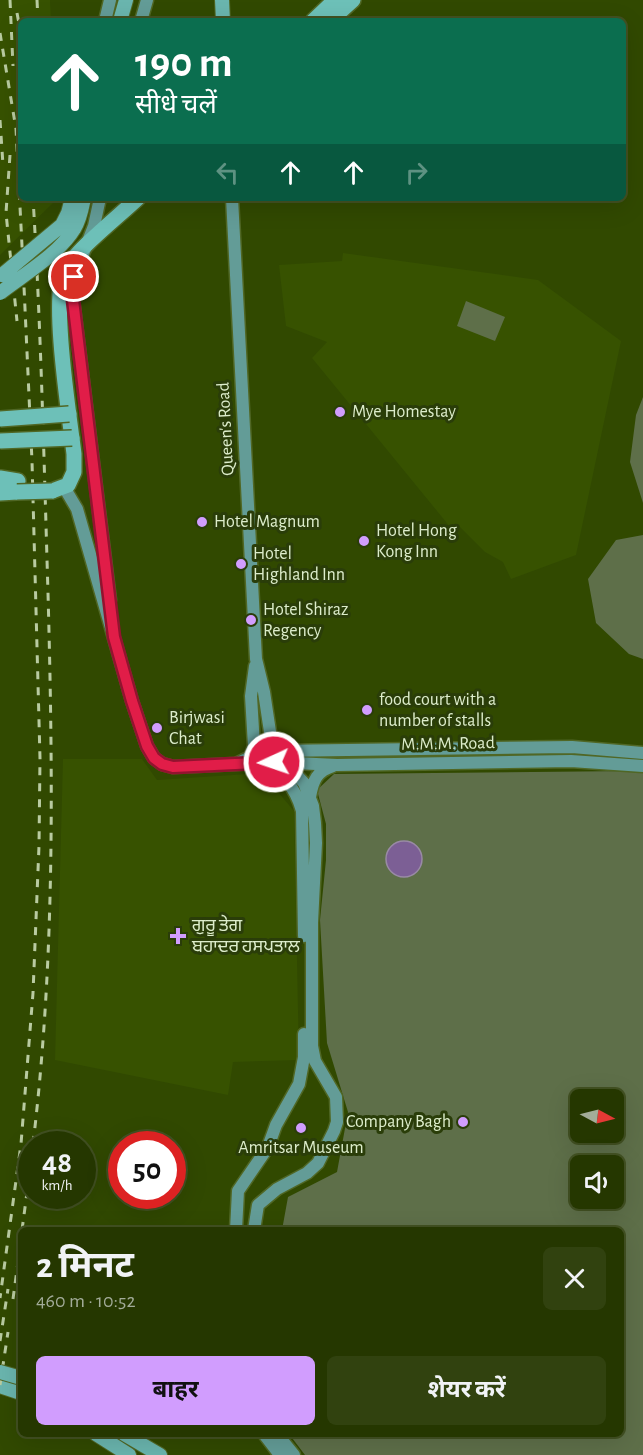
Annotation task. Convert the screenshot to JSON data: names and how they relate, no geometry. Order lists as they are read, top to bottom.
{
  "streets": {
    "main road": ["Queen's Road", "M.M.M. Road"]
  },
  "crossings": [
    ["Queen's Road", "M.M.M. Road"]
  ],
  "places": {
    "other": [
      "Mye Homestay",
      "Hotel Magnum",
      "Hotel Hong Kong Inn",
      "Hotel Highland Inn",
      "Hotel Shiraz Regency",
      "food court with a number of stalls",
      "Birjwasi Chat",
      "Company Bagh",
      "Amritsar Museum"
    ],
    "health": ["ਗੁਰੂ ਤੇਗ ਬਹਾਦਰ ਹਸਪਤਾਲ"]
  },
  "north": "right",
  "page": {
    "turn": ["190 m", "सीधे चलें"],
    "speed": "48 km/h",
    "limit": "50",
    "heading": ["2 मिनट", "460 m · 10:52"],
    "buttons": ["बाहर", "शेयर करें"]
  }
}
